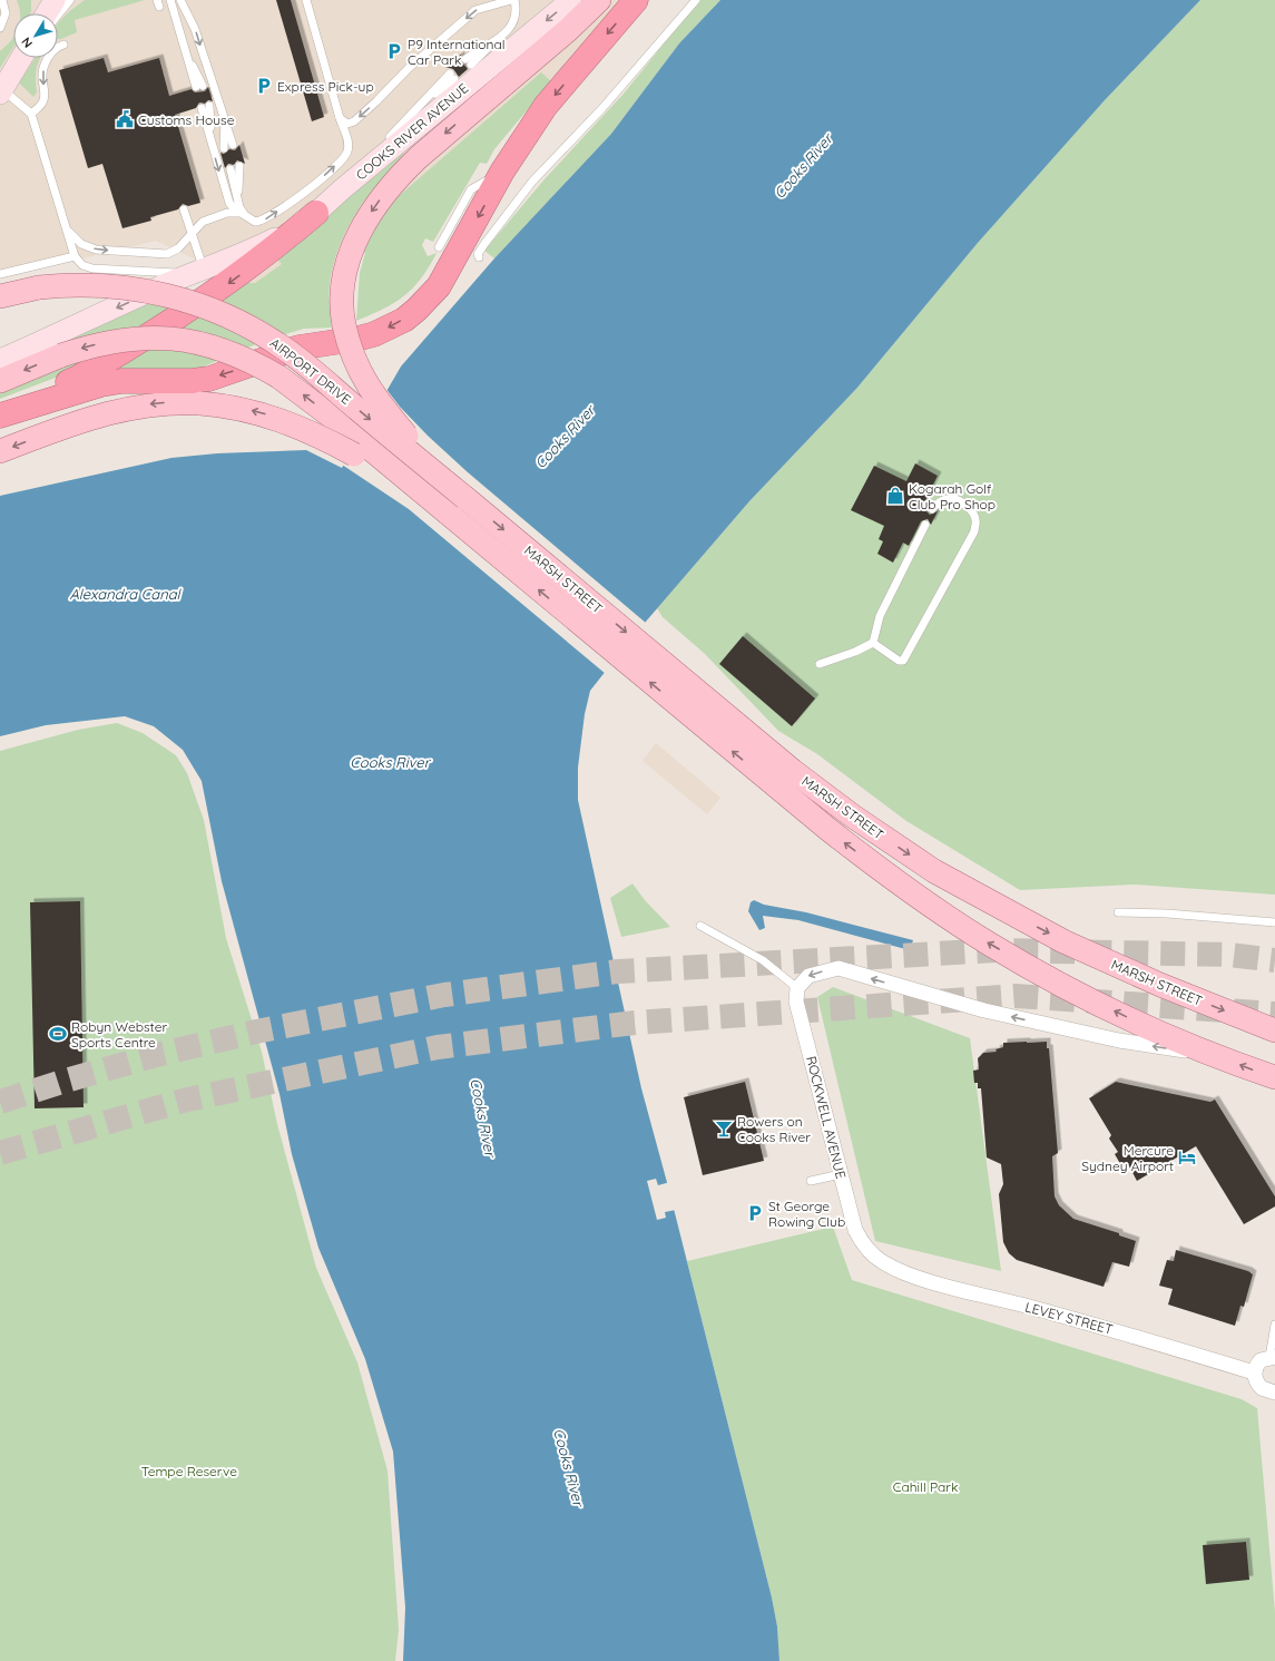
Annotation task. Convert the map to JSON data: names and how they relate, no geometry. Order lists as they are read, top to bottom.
{
  "streets": {
    "main road": ["AIRPORT DRIVE", "MARSH STREET"],
    "street": ["COOKS RIVER AVENUE", "ROCKWELL AVENUE", "LEVEY STREET"]
  },
  "crossings": [
    ["AIRPORT DRIVE", "MARSH STREET"],
    ["MARSH STREET", "ROCKWELL AVENUE"],
    ["ROCKWELL AVENUE", "LEVEY STREET"]
  ],
  "one_way": ["COOKS RIVER AVENUE"],
  "water": ["Cooks River", "Alexandra Canal"],
  "parks": ["Tempe Reserve", "Cahill Park"],
  "places": {
    "parking": ["P9 International Car Park", "Express Pick-up", "St George Rowing Club"],
    "public building": ["Customs House"],
    "shop": ["Kogarah Golf Club Pro Shop"],
    "sports": ["Robyn Webster Sports Centre"],
    "bar": ["Rowers on Cooks River"],
    "hotel": ["Mercure Sydney Airport"]
  },
  "north": "bottom left"
}
